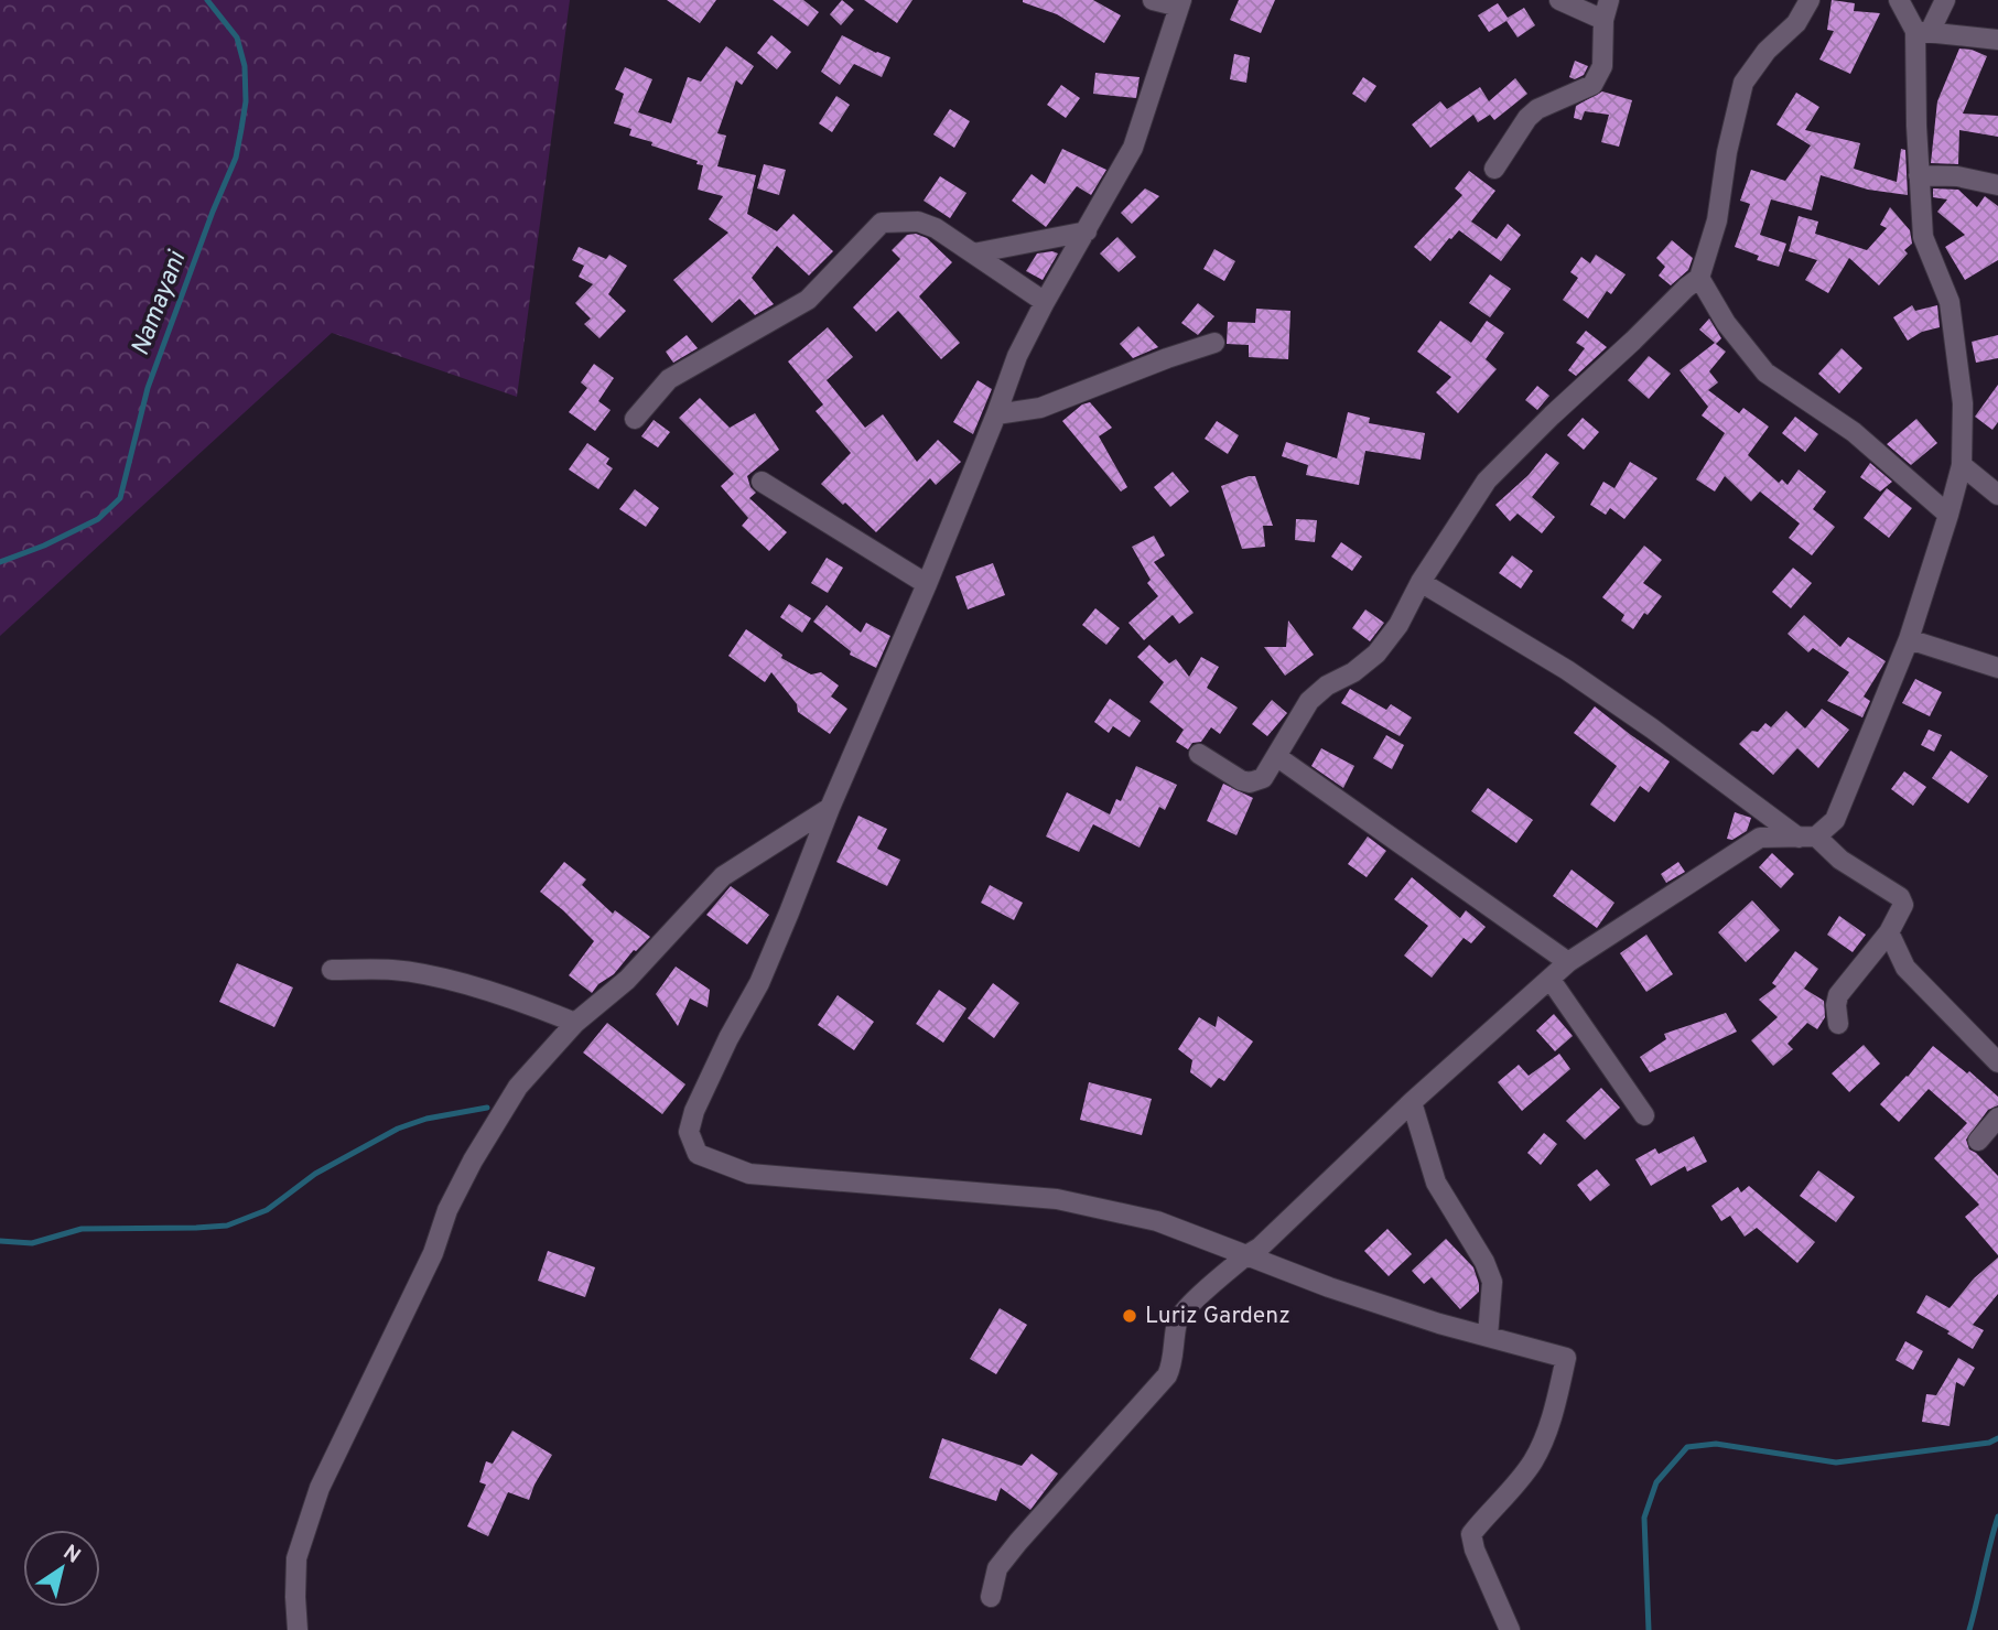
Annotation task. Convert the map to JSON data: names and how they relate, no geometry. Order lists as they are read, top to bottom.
{
  "water": ["Namayani"],
  "places": ["Luriz Gardenz"],
  "north": "top right"
}
